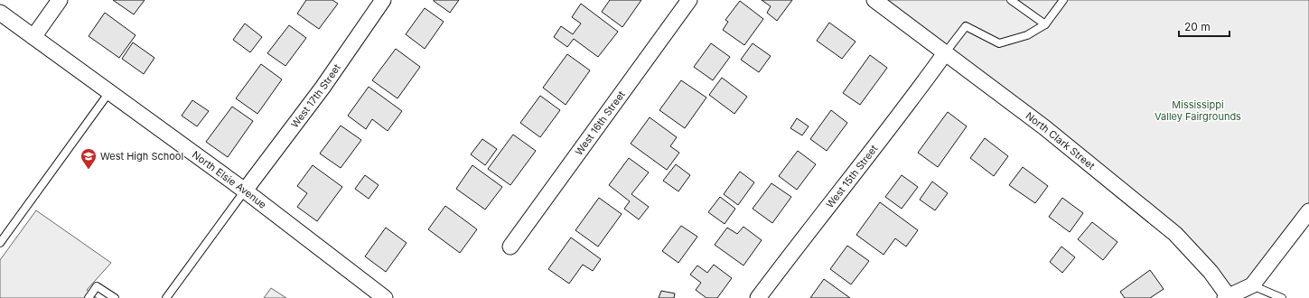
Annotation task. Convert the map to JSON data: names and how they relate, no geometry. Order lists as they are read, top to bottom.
{
  "streets": {
    "street": [
      "West 17th Street",
      "West 16th Street",
      "North Clark Street",
      "West 15th Street",
      "North Elsie Avenue"
    ]
  },
  "crossings": [
    ["West 17th Street", "North Elsie Avenue"],
    ["North Clark Street", "West 15th Street"]
  ],
  "parks": ["Mississippi Valley Fairgrounds"],
  "places": {
    "school or university": ["West High School"]
  },
  "scale_bar": "20 m"
}
